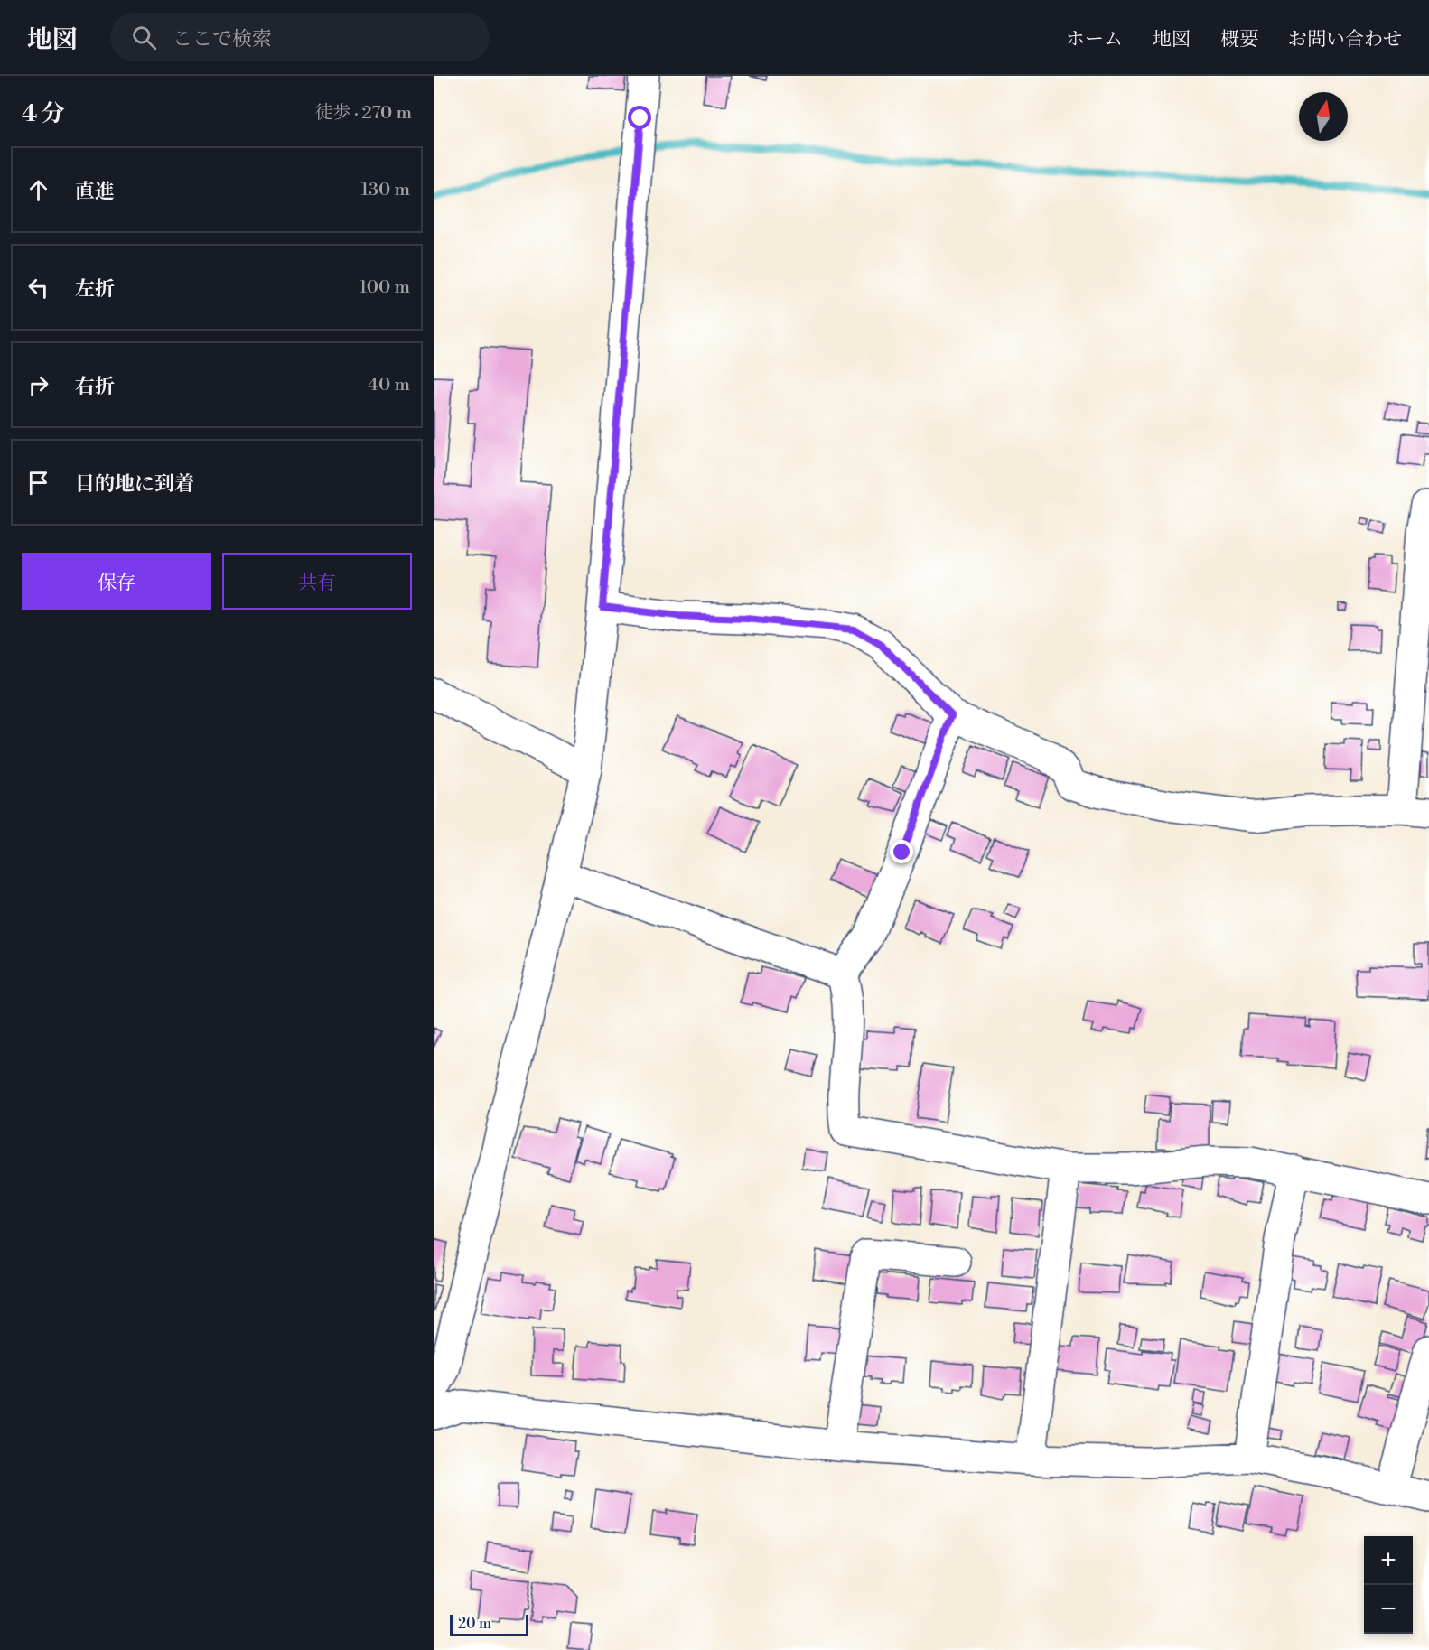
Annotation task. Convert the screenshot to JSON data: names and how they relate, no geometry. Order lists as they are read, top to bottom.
{
  "scale_bar": "20 m",
  "north": "top",
  "page": {
    "header": "地図",
    "search": "ここで検索",
    "nav": [
      "ホーム",
      "地図",
      "概要",
      "お問い合わせ"
    ],
    "heading": ["4 分", "徒歩 · 270 m"],
    "list": [
      ["直進", "130 m"],
      ["左折", "100 m"],
      ["右折", "40 m"],
      "目的地に到着"
    ],
    "buttons": ["保存", "共有"],
    "map_buttons": ["+", "−"],
    "scale": "20 m"
  }
}
